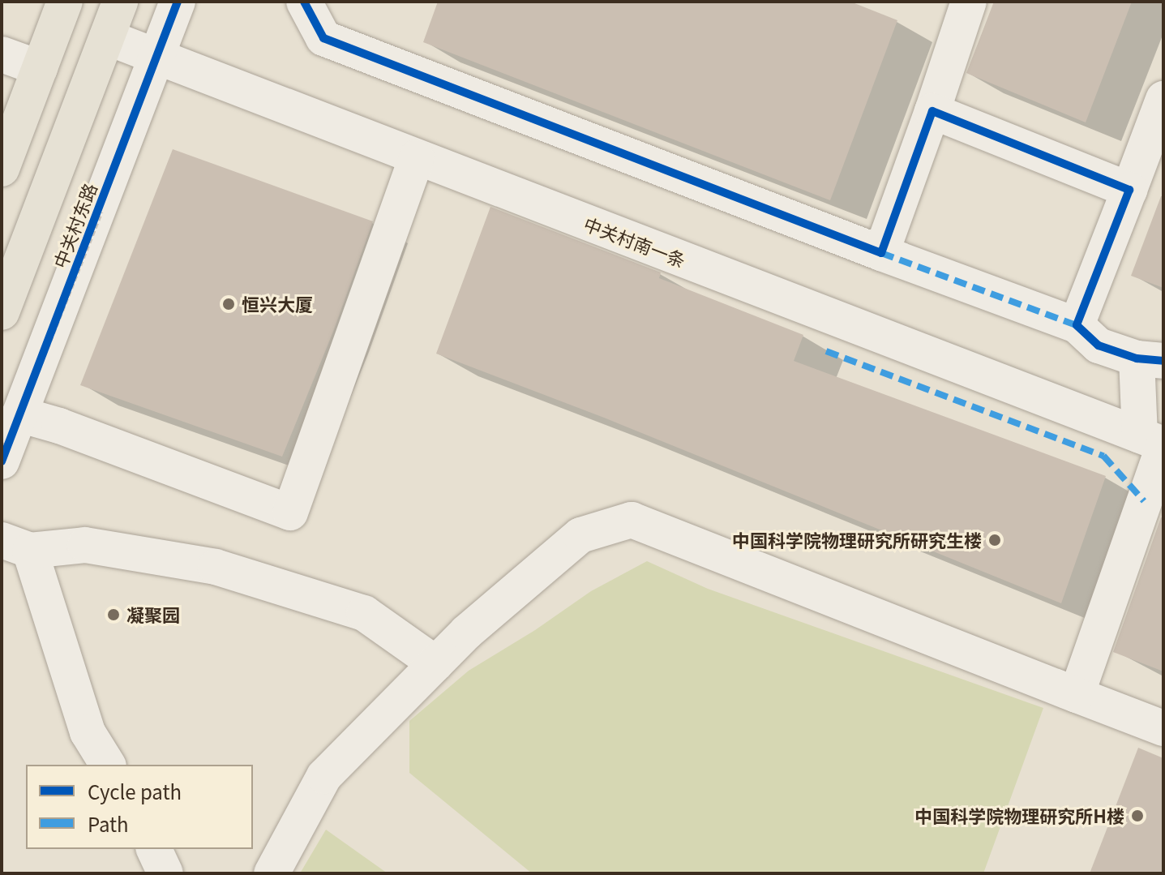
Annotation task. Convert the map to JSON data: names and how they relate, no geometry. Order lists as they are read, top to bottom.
{
  "streets": {
    "main road": ["中关村东路"],
    "street": ["中关村南一条"]
  },
  "crossings": [
    ["中关村东路", "中关村南一条"]
  ],
  "places": [
    "恒兴大厦",
    "中国科学院物理研究所研究生楼",
    "凝聚园",
    "中国科学院物理研究所H楼"
  ],
  "legend": ["Cycle path", "Path"]
}
